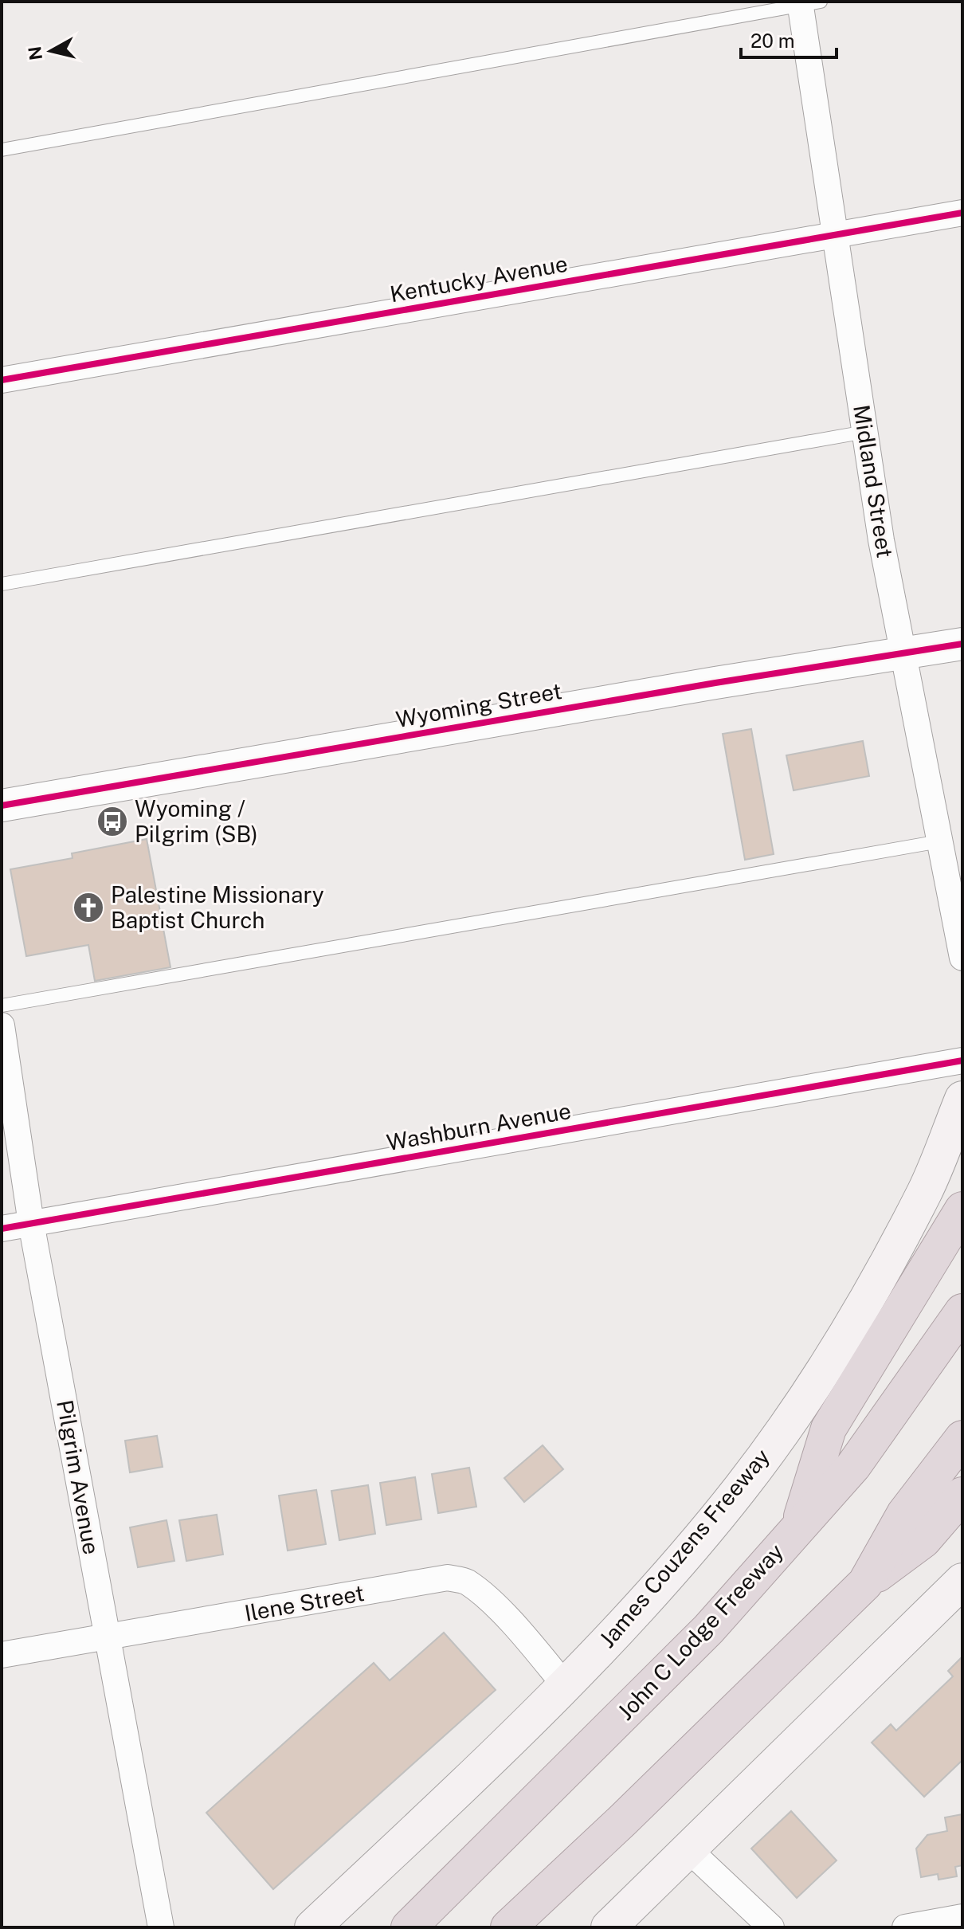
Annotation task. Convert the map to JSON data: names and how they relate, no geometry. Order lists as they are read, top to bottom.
{
  "streets": {
    "highway": ["John C Lodge Freeway"],
    "main road": ["James Couzens Freeway"],
    "street": [
      "Kentucky Avenue",
      "Midland Street",
      "Wyoming Street",
      "Washburn Avenue",
      "Pilgrim Avenue",
      "Ilene Street"
    ]
  },
  "crossings": [
    ["Kentucky Avenue", "Midland Street"],
    ["Midland Street", "Wyoming Street"],
    ["Washburn Avenue", "Pilgrim Avenue"],
    ["Pilgrim Avenue", "Ilene Street"],
    ["James Couzens Freeway", "Ilene Street"]
  ],
  "places": {
    "bus stop": ["Wyoming / Pilgrim (SB)"],
    "church": ["Palestine Missionary Baptist Church"]
  },
  "scale_bar": "20 m",
  "north": "left"
}
